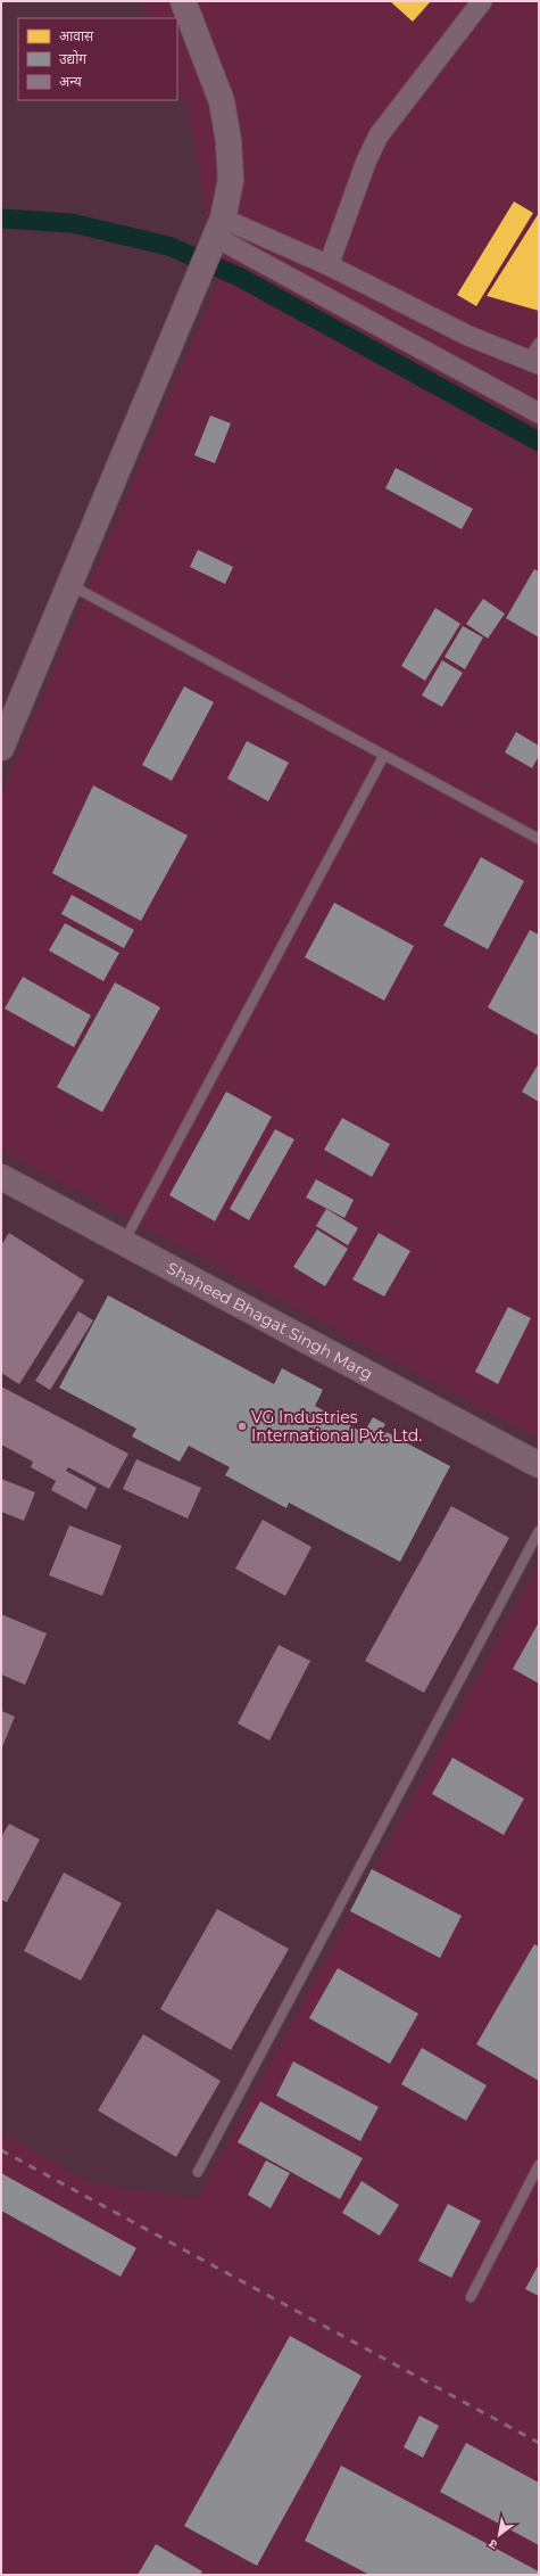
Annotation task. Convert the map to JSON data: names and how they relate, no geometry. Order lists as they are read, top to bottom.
{
  "streets": {
    "street": ["Shaheed Bhagat Singh Marg"]
  },
  "places": ["VG Industries International Pvt. Ltd."],
  "legend": ["आवास", "उद्योग", "अन्य"],
  "north": "bottom left"
}
